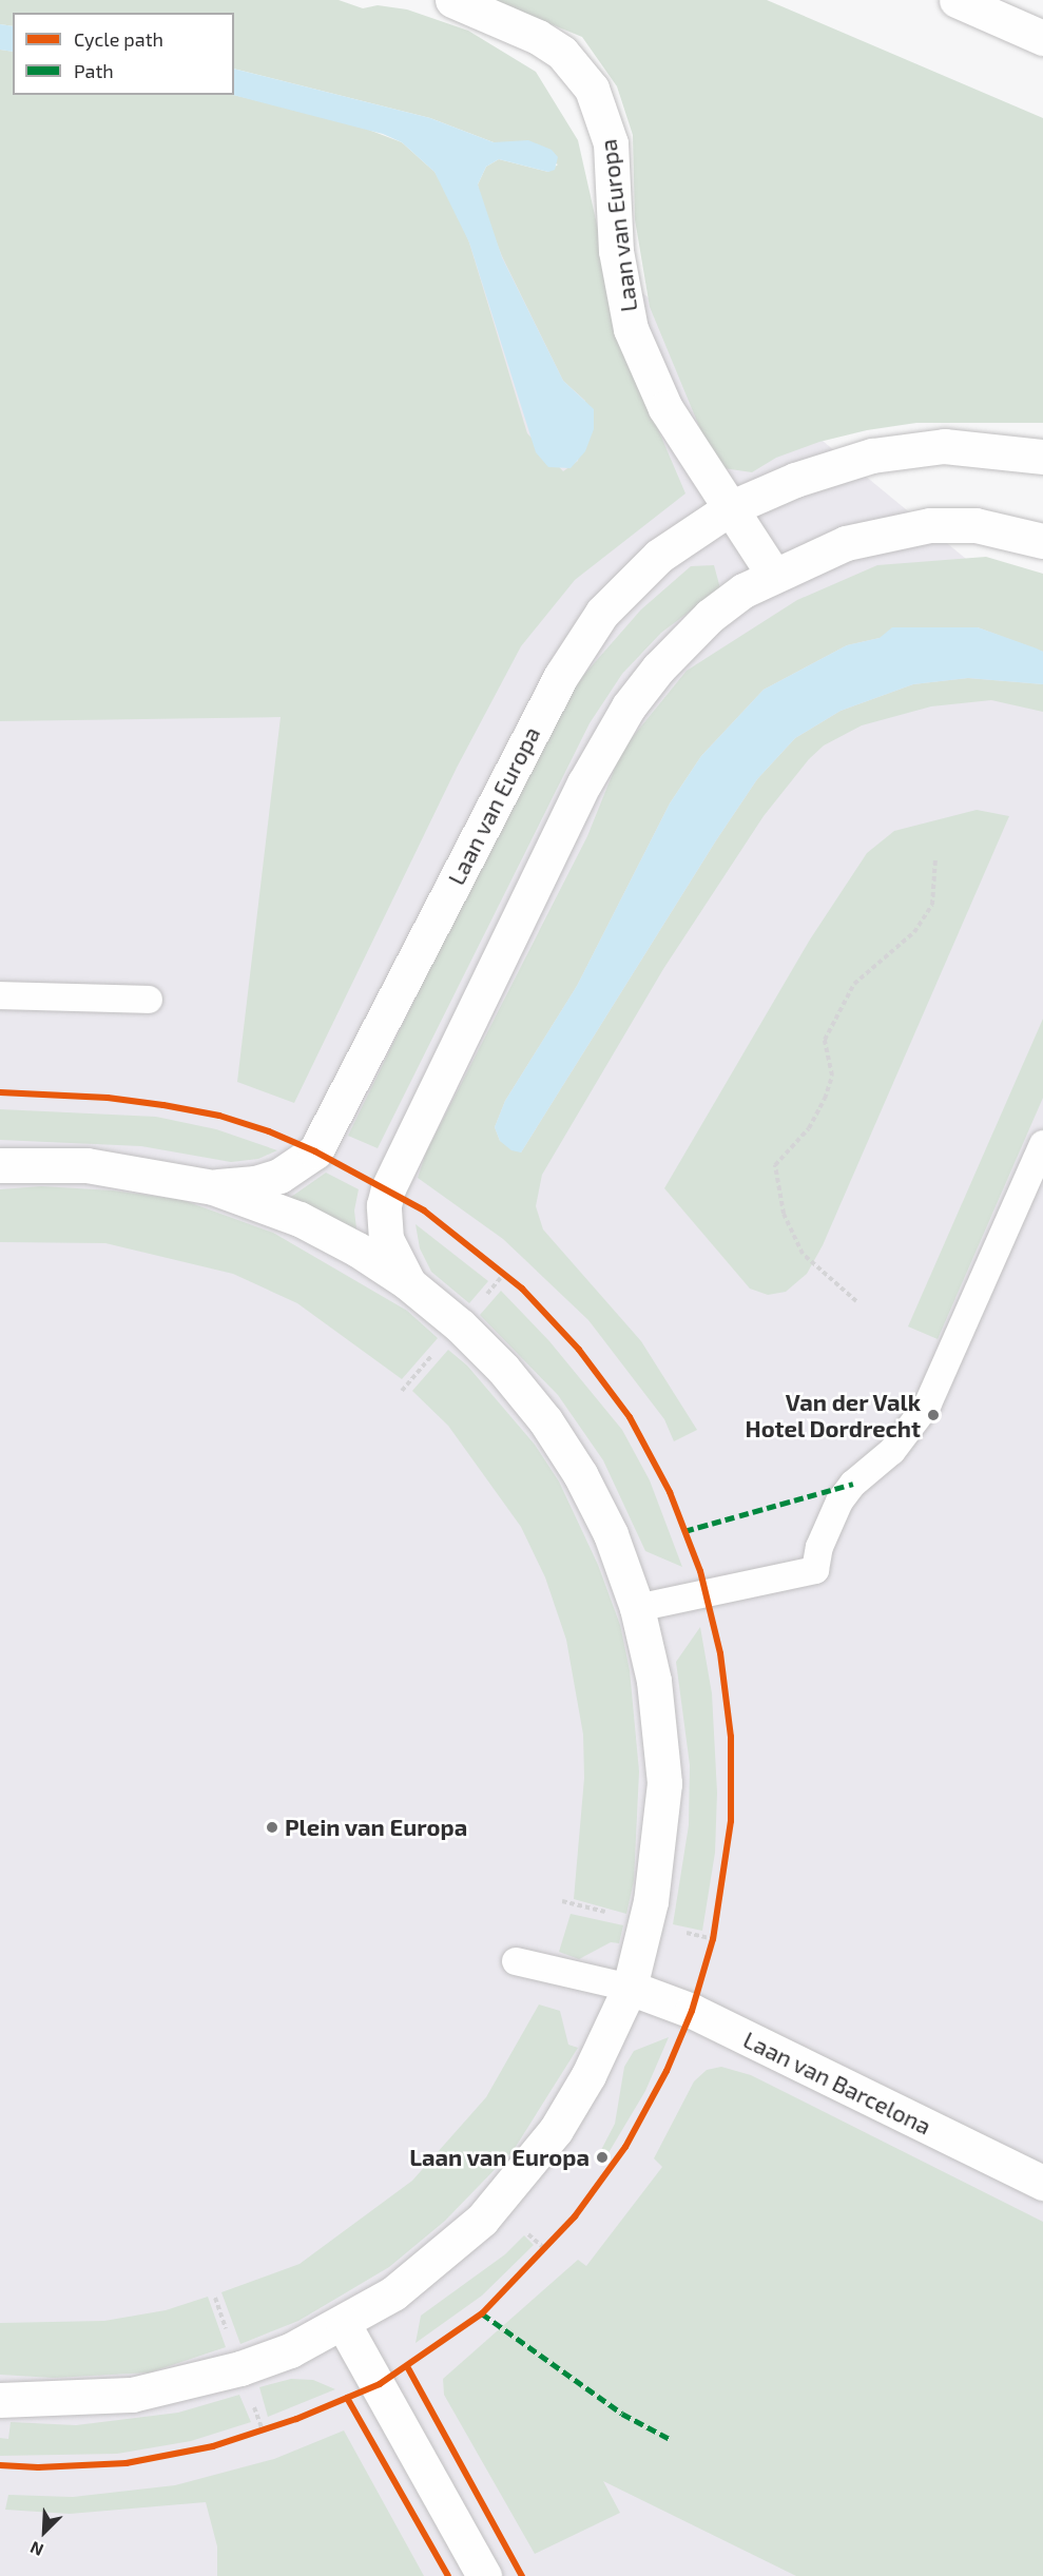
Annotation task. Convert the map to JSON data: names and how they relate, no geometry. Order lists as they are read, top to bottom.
{
  "streets": {
    "main road": ["Laan van Europa", "Laan van Barcelona"]
  },
  "crossings": [
    ["Laan van Europa", "Laan van Barcelona"]
  ],
  "places": ["Van der Valk Hotel Dordrecht", "Plein van Europa", "Laan van Europa"],
  "legend": ["Cycle path", "Path"],
  "north": "bottom left"
}
